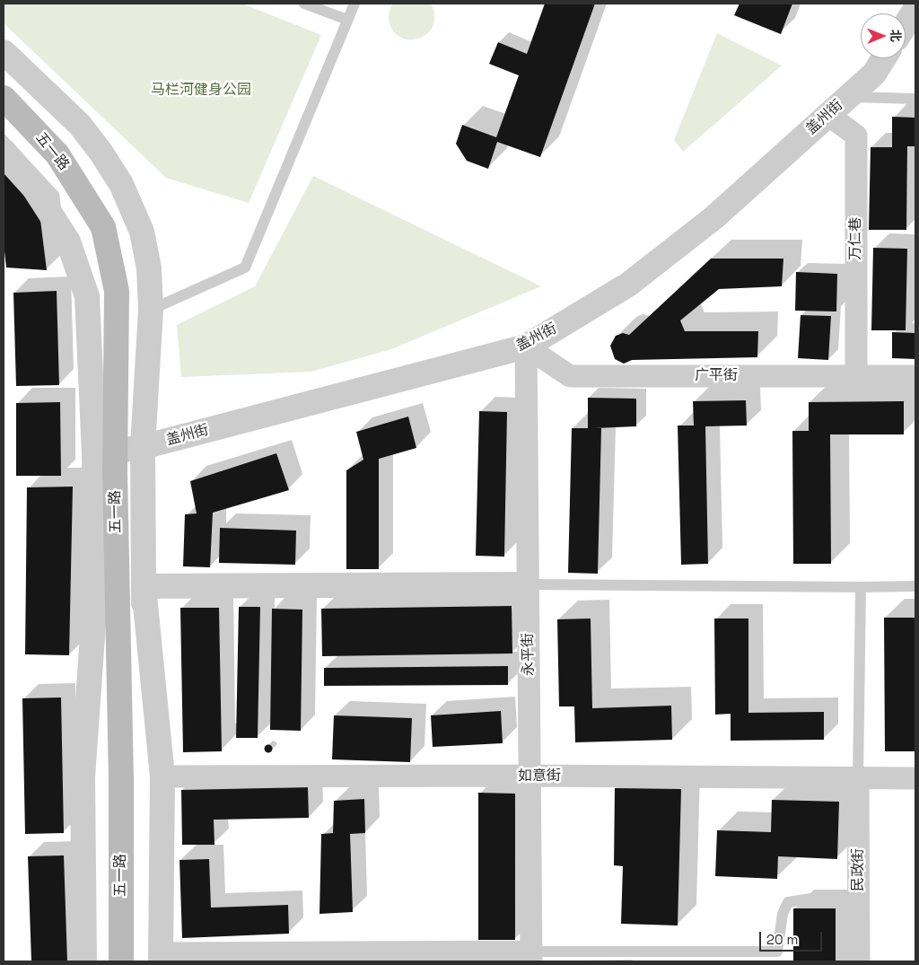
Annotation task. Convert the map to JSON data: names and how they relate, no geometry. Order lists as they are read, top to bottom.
{
  "streets": {
    "main road": ["五一路"],
    "street": [
      "盖州街",
      "万仁巷",
      "广平街",
      "永平街",
      "如意街",
      "民政街"
    ]
  },
  "crossings": [
    ["盖州街", "万仁巷"],
    ["盖州街", "广平街"],
    ["盖州街", "永平街"],
    ["万仁巷", "广平街"],
    ["广平街", "永平街"],
    ["永平街", "如意街"],
    ["如意街", "民政街"]
  ],
  "parks": ["马栏河健身公园"],
  "scale_bar": "20 m",
  "north": "right"
}
